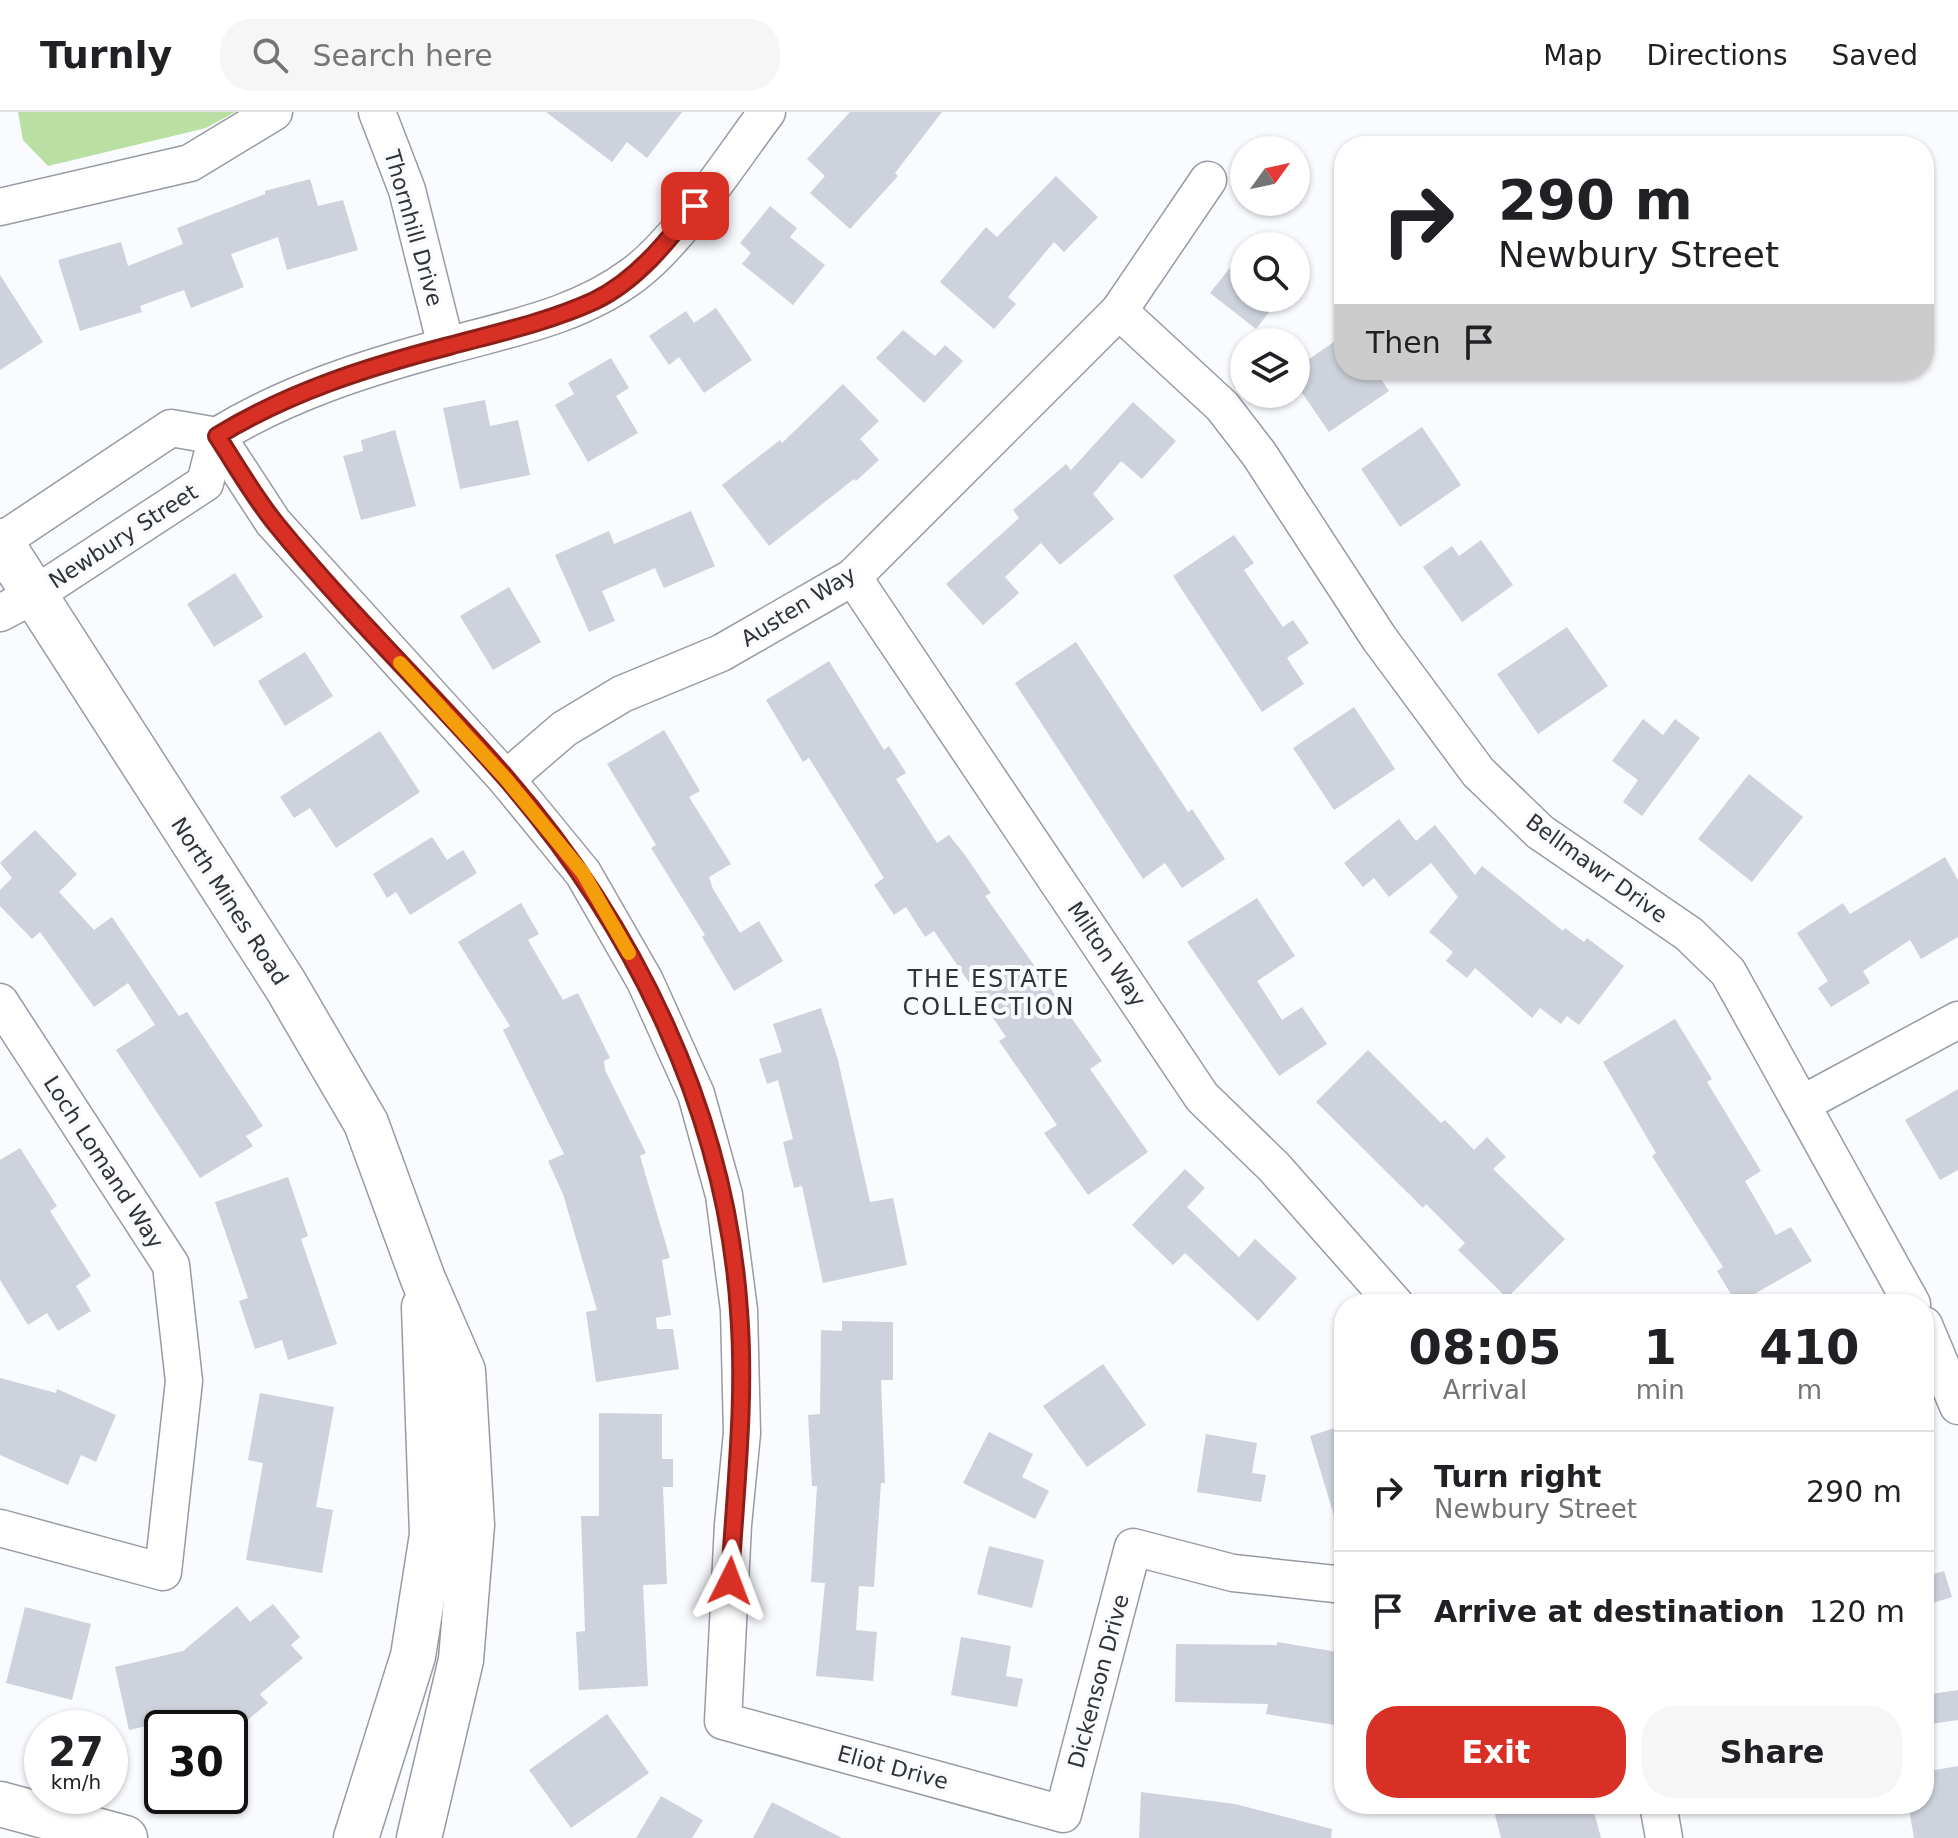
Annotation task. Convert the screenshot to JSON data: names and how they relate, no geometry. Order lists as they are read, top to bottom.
{
  "streets": {
    "main road": ["North Mines Road"],
    "street": [
      "Thornhill Drive",
      "Newbury Street",
      "Austen Way",
      "Bellmawr Drive",
      "Milton Way",
      "Loch Lomand Way",
      "Dickenson Drive",
      "Eliot Drive"
    ]
  },
  "crossings": [
    ["Newbury Street", "North Mines Road"],
    ["Austen Way", "Bellmawr Drive"],
    ["Austen Way", "Milton Way"],
    ["Austen Way", "Eliot Drive"],
    ["Dickenson Drive", "Eliot Drive"]
  ],
  "districts": ["THE ESTATE COLLECTION"],
  "north": "top right",
  "page": {
    "header": "Turnly",
    "search": "Search here",
    "nav": ["Map", "Directions", "Saved"],
    "turn": ["290 m", "Newbury Street"],
    "then": "Then",
    "eta": [
      "08:05",
      "Arrival",
      "1",
      "min",
      "410",
      "m"
    ],
    "list": [
      {
        "name": "Turn right",
        "note": "Newbury Street",
        "value": "290 m"
      },
      {
        "name": "Arrive at destination",
        "value": "120 m"
      }
    ],
    "buttons": ["Exit", "Share"],
    "speed": "27 km/h",
    "limit": "30"
  }
}
